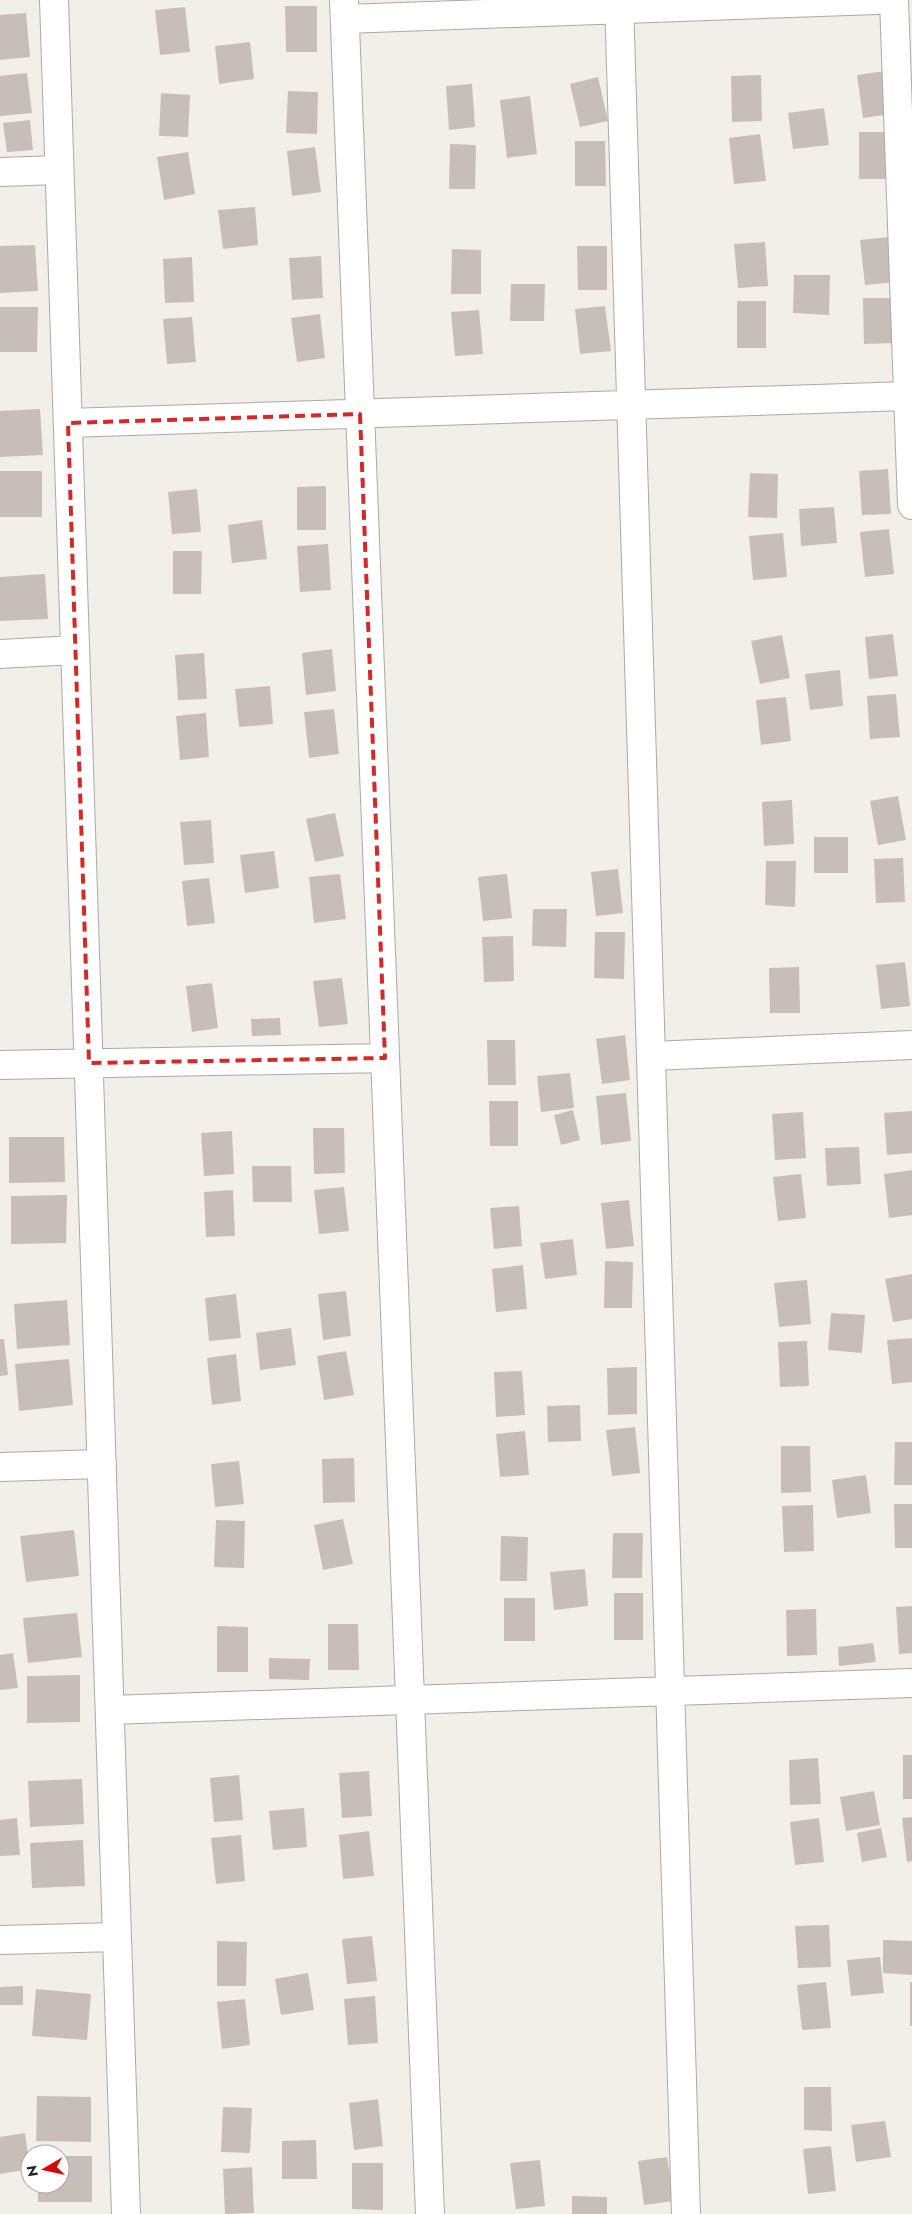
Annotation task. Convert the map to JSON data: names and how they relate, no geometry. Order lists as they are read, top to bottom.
{
  "north": "left"
}
